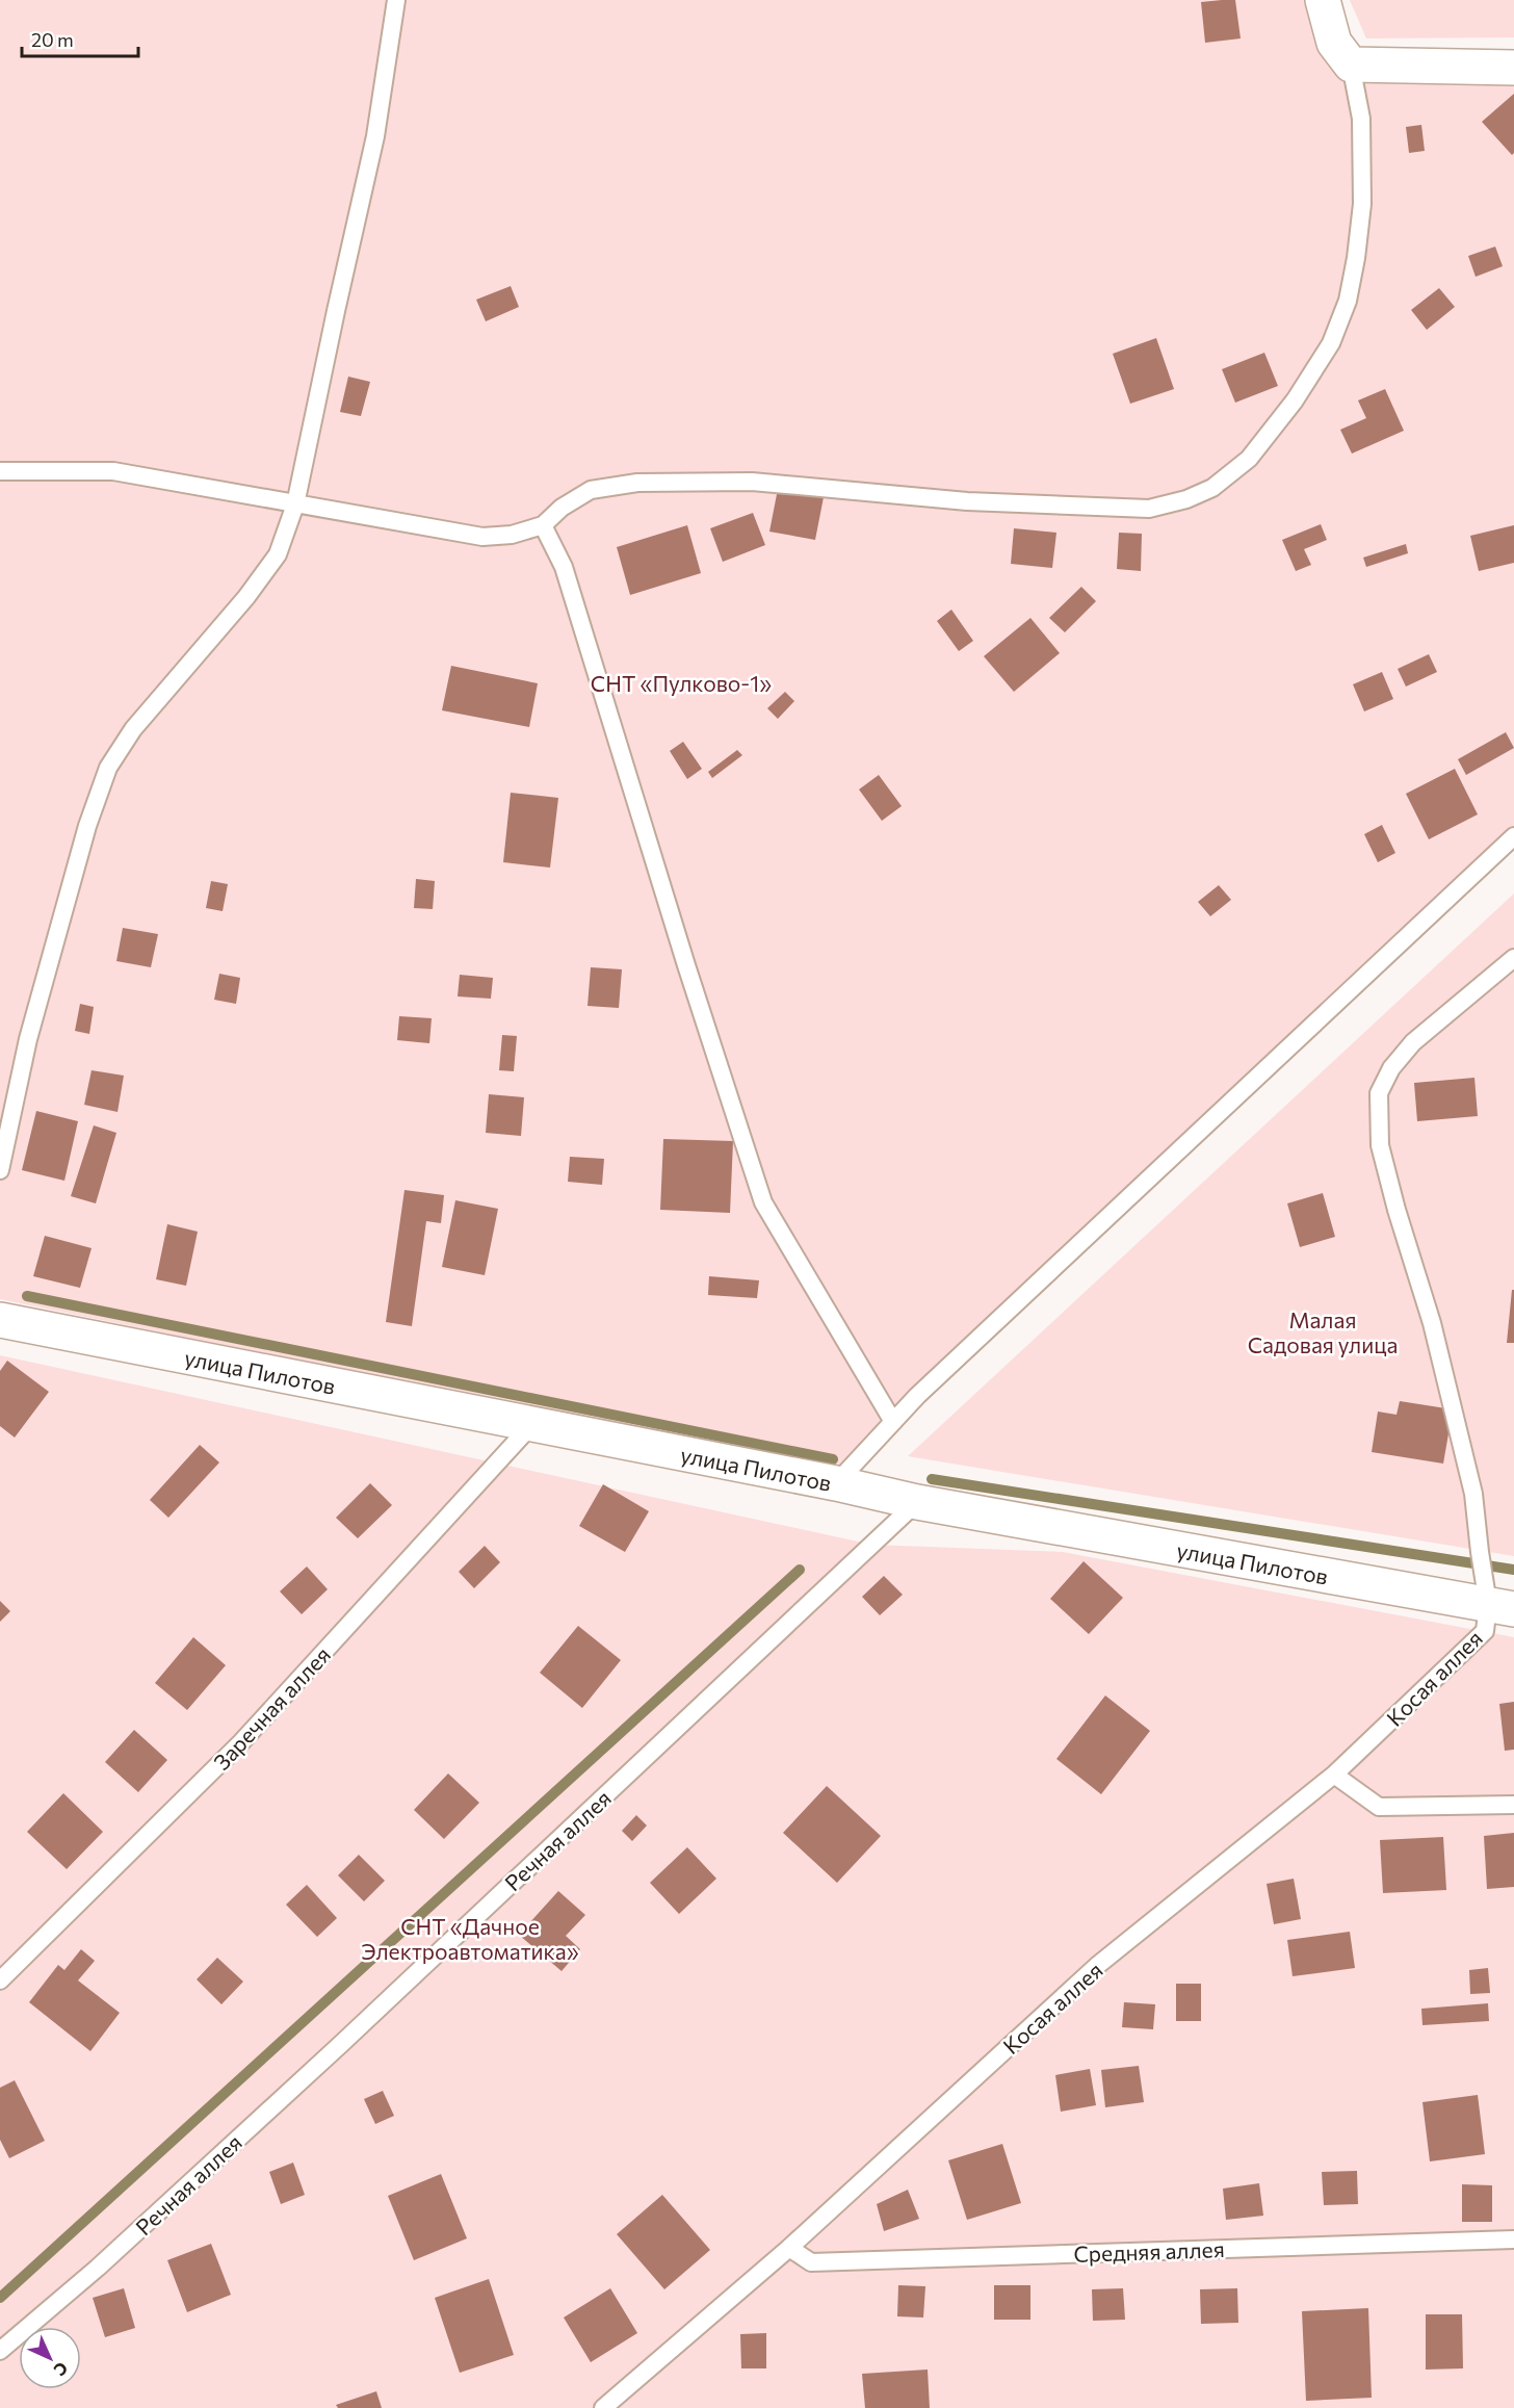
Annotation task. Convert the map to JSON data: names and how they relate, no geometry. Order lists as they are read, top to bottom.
{
  "streets": {
    "street": ["улица Пилотов"],
    "lane": [
      "Косая аллея",
      "Заречная аллея",
      "Речная аллея",
      "Средняя аллея"
    ]
  },
  "crossings": [
    ["улица Пилотов", "Косая аллея"],
    ["улица Пилотов", "Заречная аллея"],
    ["улица Пилотов", "Речная аллея"],
    ["Косая аллея", "Средняя аллея"]
  ],
  "parks": ["СНТ «Пулково-1»", "Малая Садовая улица", "СНТ «Дачное Электроавтоматика»"],
  "scale_bar": "20 m",
  "north": "bottom right"
}
